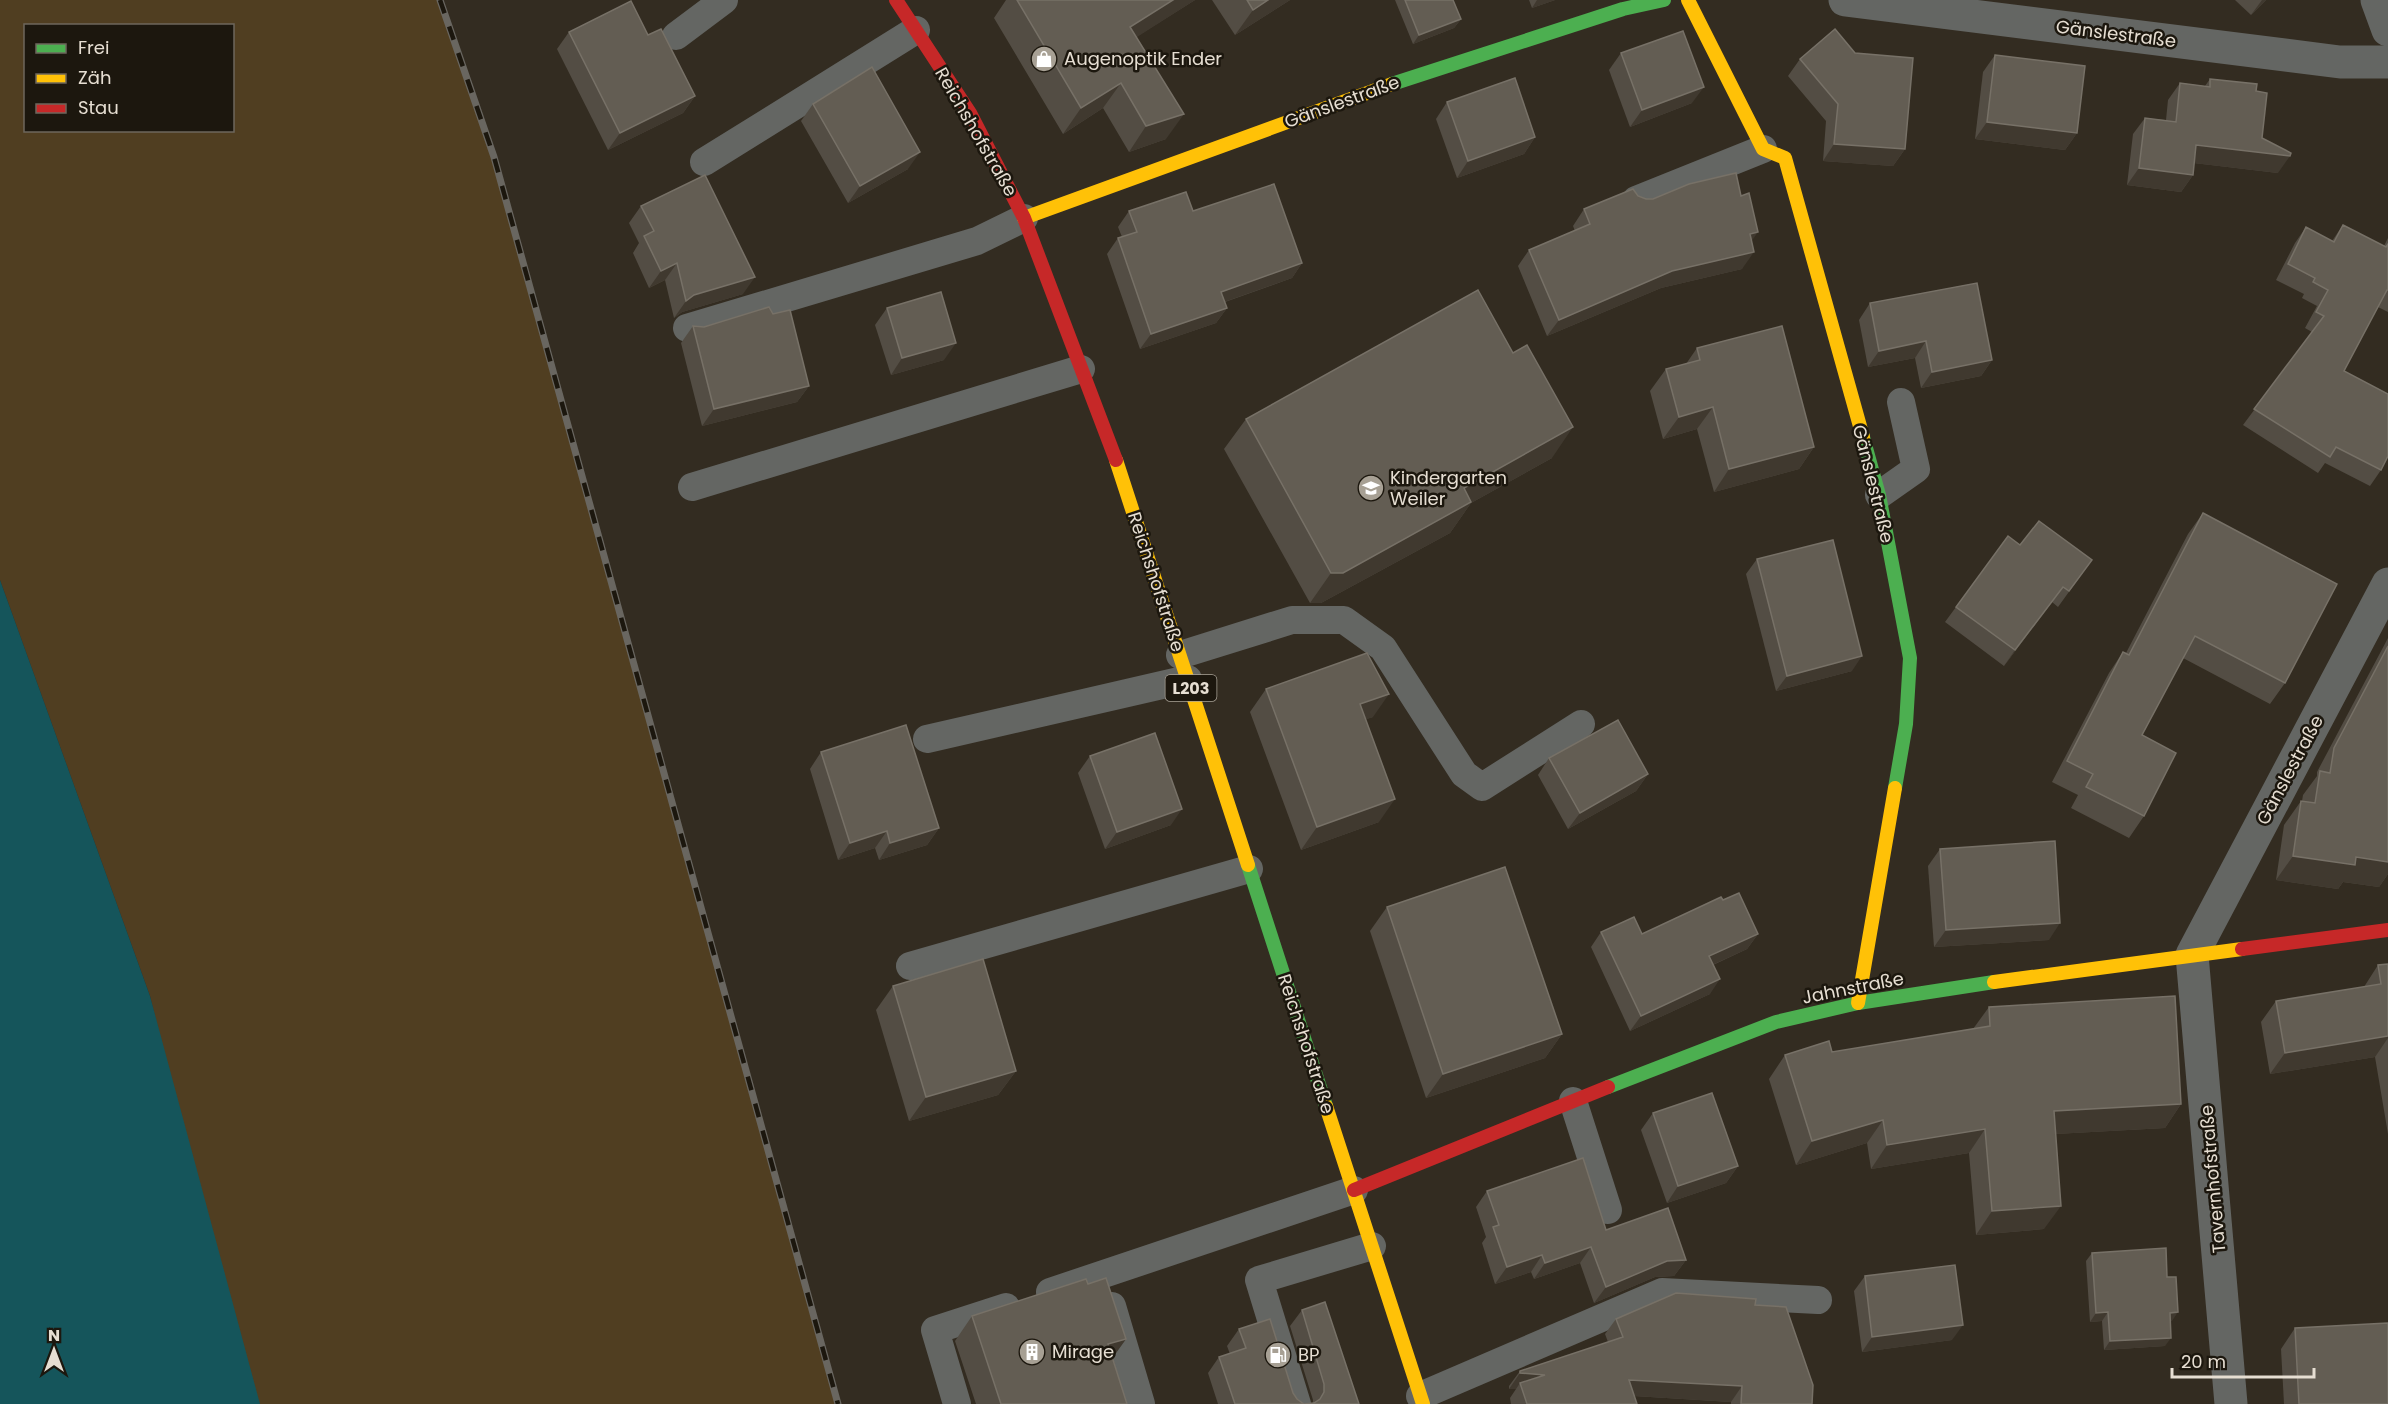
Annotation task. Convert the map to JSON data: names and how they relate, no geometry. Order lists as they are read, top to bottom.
{
  "streets": {
    "street": [
      "Gänslestraße",
      "Reichshofstraße",
      "L203",
      "Jahnstraße",
      "Tavernhofstraße"
    ]
  },
  "crossings": [
    ["Gänslestraße", "Reichshofstraße"],
    ["Gänslestraße", "Jahnstraße"],
    ["Gänslestraße", "Tavernhofstraße"],
    ["Reichshofstraße", "Jahnstraße"],
    ["Jahnstraße", "Tavernhofstraße"]
  ],
  "places": {
    "shop": ["Augenoptik Ender"],
    "school or university": ["Kindergarten Weiler"],
    "building": ["Mirage"],
    "fuel station": ["BP"]
  },
  "legend": ["Frei", "Zäh", "Stau"],
  "scale_bar": "20 m",
  "north": "top"
}
